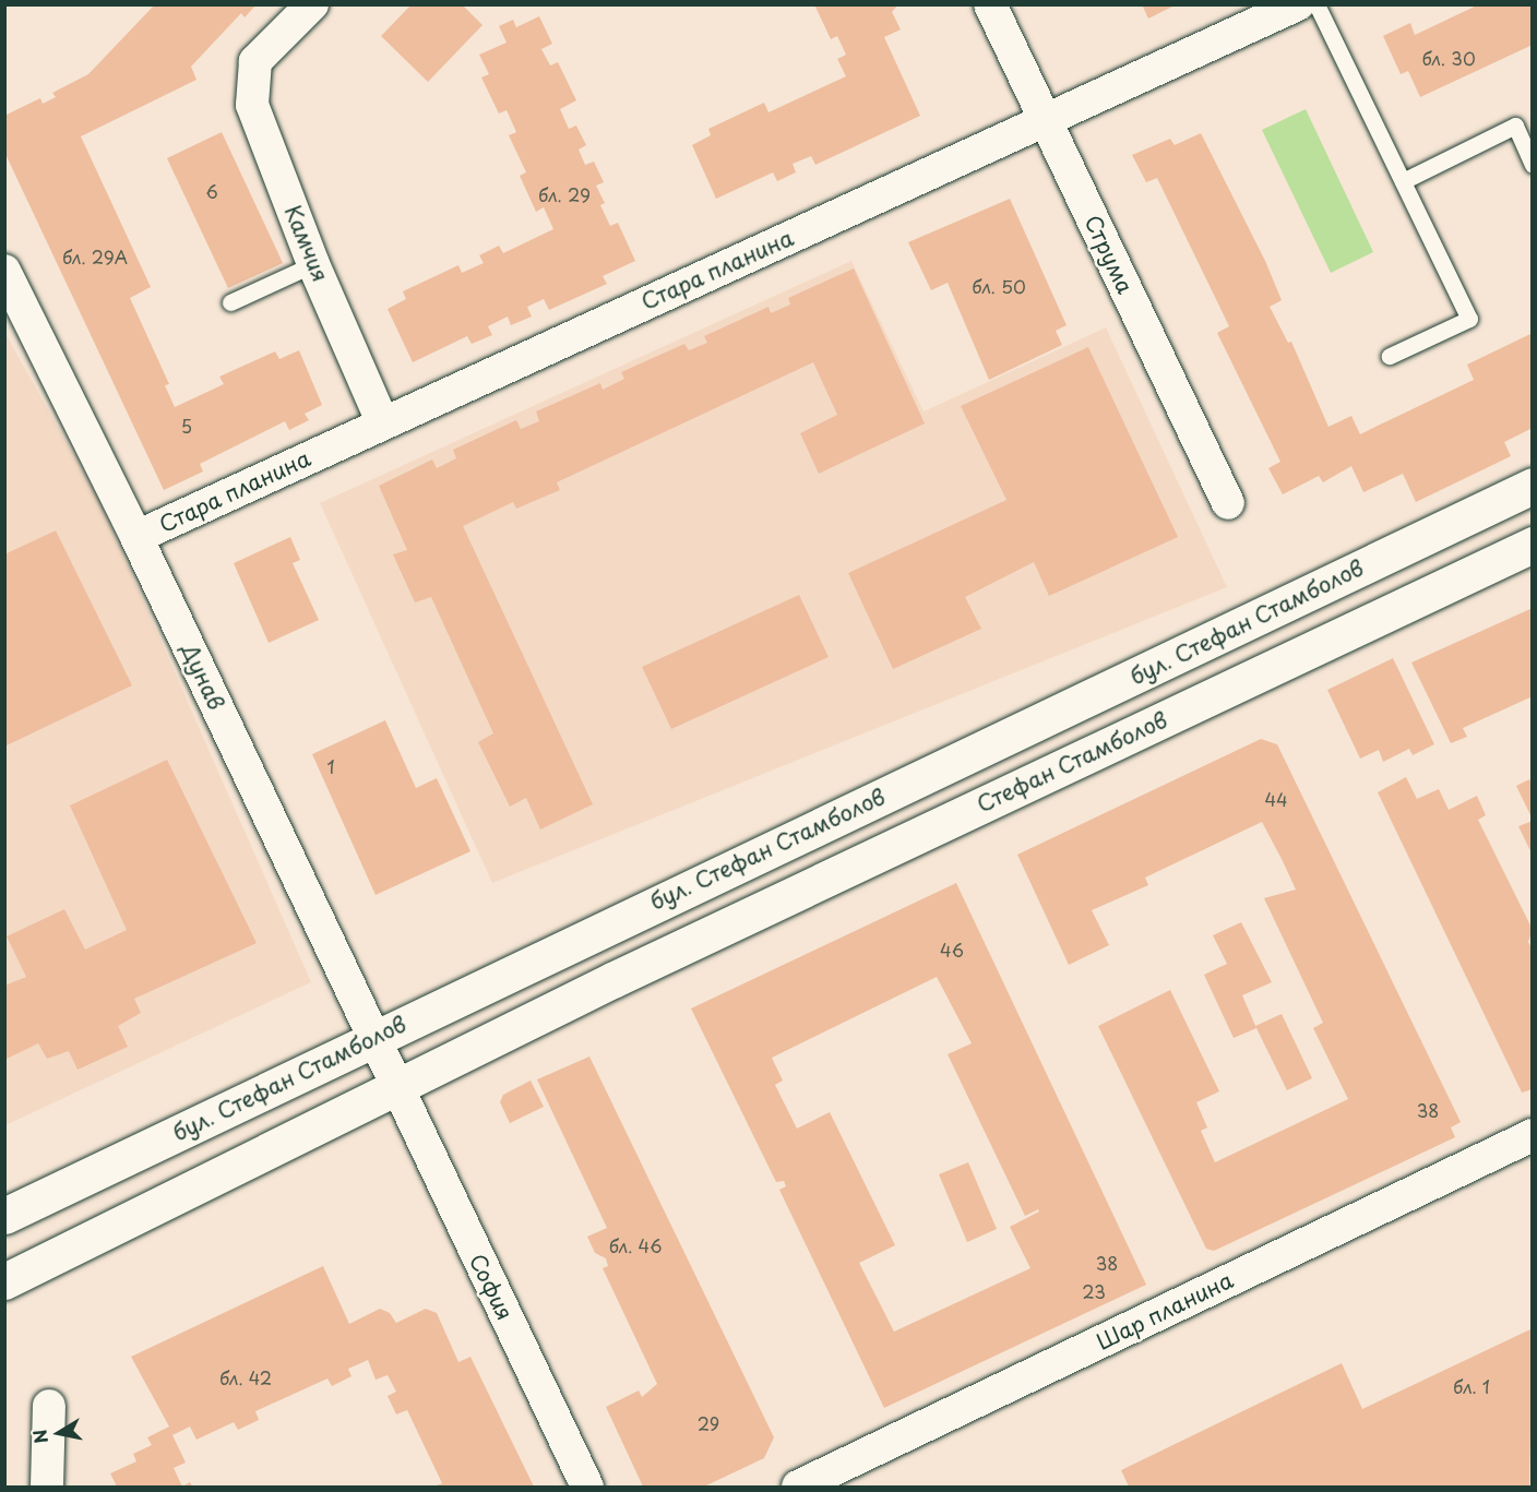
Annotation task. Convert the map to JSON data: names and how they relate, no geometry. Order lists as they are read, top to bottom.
{
  "streets": {
    "main road": ["бул. Стефан Стамболов", "Стефан Стамболов"],
    "street": [
      "Камчия",
      "Струма",
      "Стара планина",
      "Дунав",
      "София",
      "Шар планина"
    ]
  },
  "crossings": [
    ["Камчия", "Стара планина"],
    ["Струма", "Стара планина"],
    ["Стара планина", "Дунав"],
    ["бул. Стефан Стамболов", "Дунав"],
    ["Дунав", "Стефан Стамболов"],
    ["Дунав", "София"],
    ["Стефан Стамболов", "София"]
  ],
  "house_numbers": [
    "бл. 30",
    "6",
    "бл. 29",
    "бл. 29A",
    "бл. 50",
    "5",
    "1",
    "44",
    "46",
    "38",
    "бл. 46",
    "38",
    "23",
    "бл. 42",
    "бл. 1",
    "29"
  ],
  "north": "left"
}
